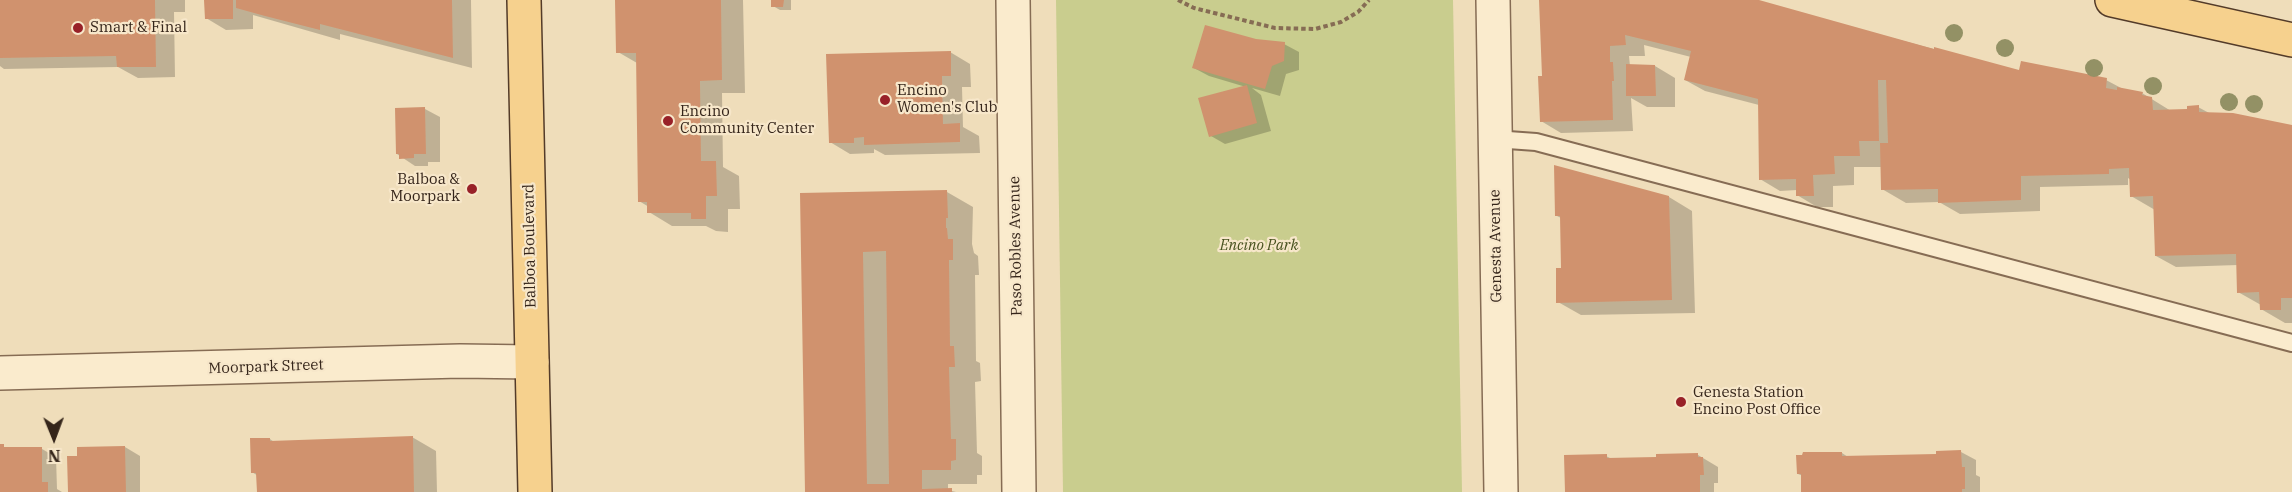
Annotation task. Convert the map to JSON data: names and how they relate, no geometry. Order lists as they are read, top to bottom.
{
  "streets": {
    "main road": ["Balboa Boulevard"],
    "street": ["Paso Robles Avenue", "Genesta Avenue", "Moorpark Street"]
  },
  "crossings": [
    ["Balboa Boulevard", "Moorpark Street"]
  ],
  "parks": ["Encino Park"],
  "places": [
    "Smart & Final",
    "Encino Women's Club",
    "Encino Community Center",
    "Balboa & Moorpark",
    "Genesta Station Encino Post Office"
  ],
  "north": "bottom"
}
